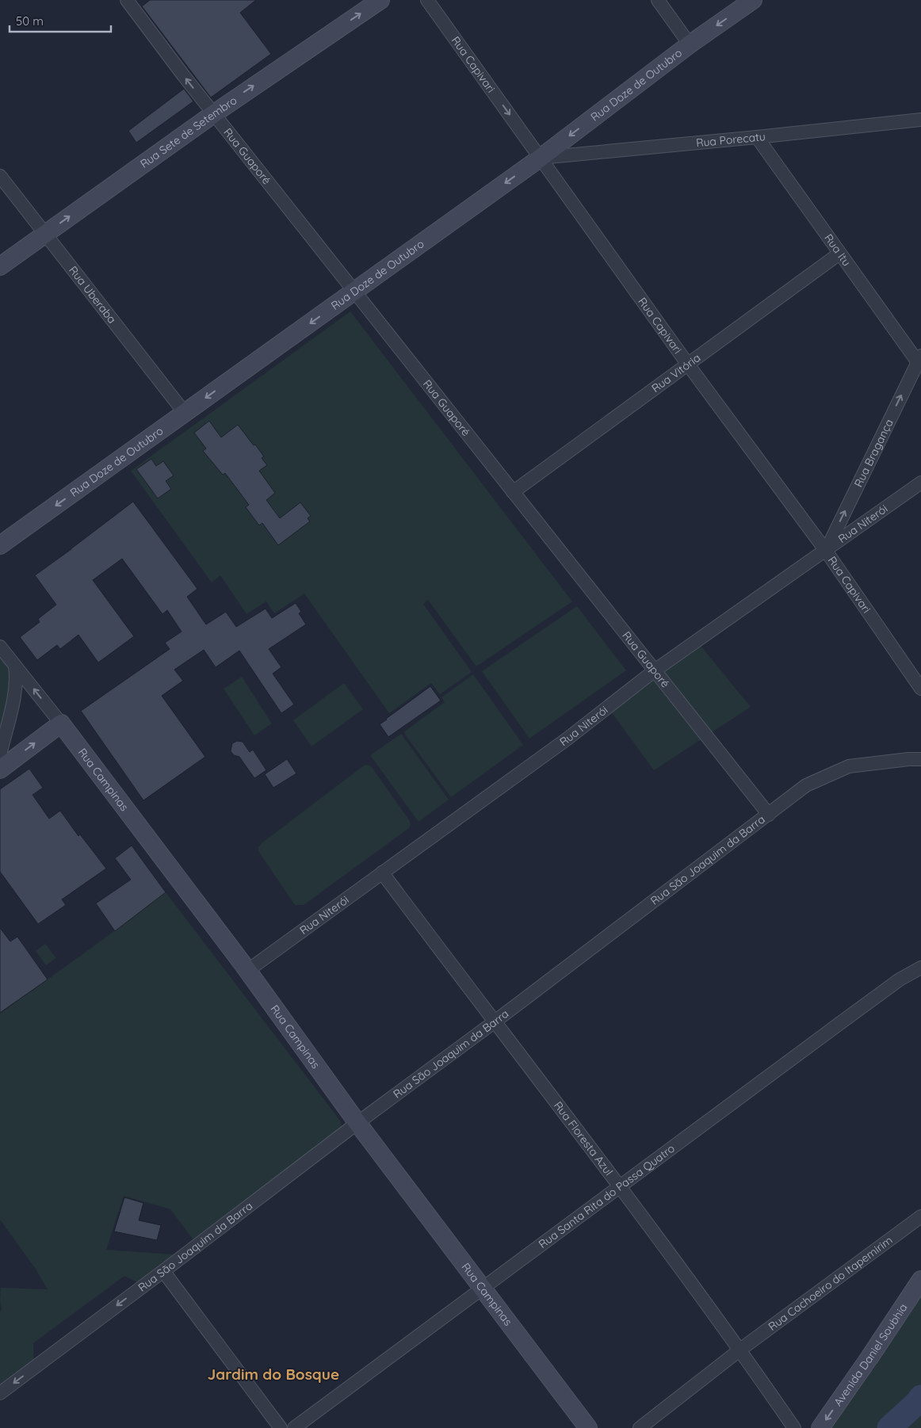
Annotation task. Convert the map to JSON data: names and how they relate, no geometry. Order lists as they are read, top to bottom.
{
  "streets": {
    "main road": [
      "Rua Doze de Outubro",
      "Rua Sete de Setembro",
      "Rua Campinas",
      "Avenida Daniel Soubhia"
    ],
    "street": [
      "Rua Capivari",
      "Rua Porecatu",
      "Rua Guaporé",
      "Rua Itu",
      "Rua Uberaba",
      "Rua Vitória",
      "Rua Bragança",
      "Rua Niterói",
      "Rua São Joaquim da Barra",
      "Rua Floresta Azul",
      "Rua Santa Rita do Passa Quatro",
      "Rua Cachoeiro do Itapemirim"
    ]
  },
  "crossings": [
    ["Rua Capivari", "Rua Doze de Outubro"],
    ["Rua Capivari", "Rua Porecatu"],
    ["Rua Capivari", "Rua Vitória"],
    ["Rua Capivari", "Rua Bragança"],
    ["Rua Capivari", "Rua Niterói"],
    ["Rua Doze de Outubro", "Rua Porecatu"],
    ["Rua Doze de Outubro", "Rua Guaporé"],
    ["Rua Doze de Outubro", "Rua Uberaba"],
    ["Rua Sete de Setembro", "Rua Guaporé"],
    ["Rua Sete de Setembro", "Rua Uberaba"],
    ["Rua Porecatu", "Rua Itu"],
    ["Rua Guaporé", "Rua Vitória"],
    ["Rua Guaporé", "Rua Niterói"],
    ["Rua Guaporé", "Rua São Joaquim da Barra"],
    ["Rua Itu", "Rua Vitória"],
    ["Rua Itu", "Rua Bragança"],
    ["Rua Bragança", "Rua Niterói"],
    ["Rua Niterói", "Rua Campinas"],
    ["Rua Niterói", "Rua Floresta Azul"],
    ["Rua Campinas", "Rua São Joaquim da Barra"],
    ["Rua Campinas", "Rua Santa Rita do Passa Quatro"],
    ["Rua São Joaquim da Barra", "Rua Floresta Azul"],
    ["Rua Floresta Azul", "Rua Santa Rita do Passa Quatro"],
    ["Rua Floresta Azul", "Rua Cachoeiro do Itapemirim"]
  ],
  "one_way": [
    "Rua Doze de Outubro",
    "Rua Sete de Setembro",
    "Rua Bragança",
    "Avenida Daniel Soubhia"
  ],
  "districts": ["Jardim do Bosque"],
  "scale_bar": "50 m"
}
